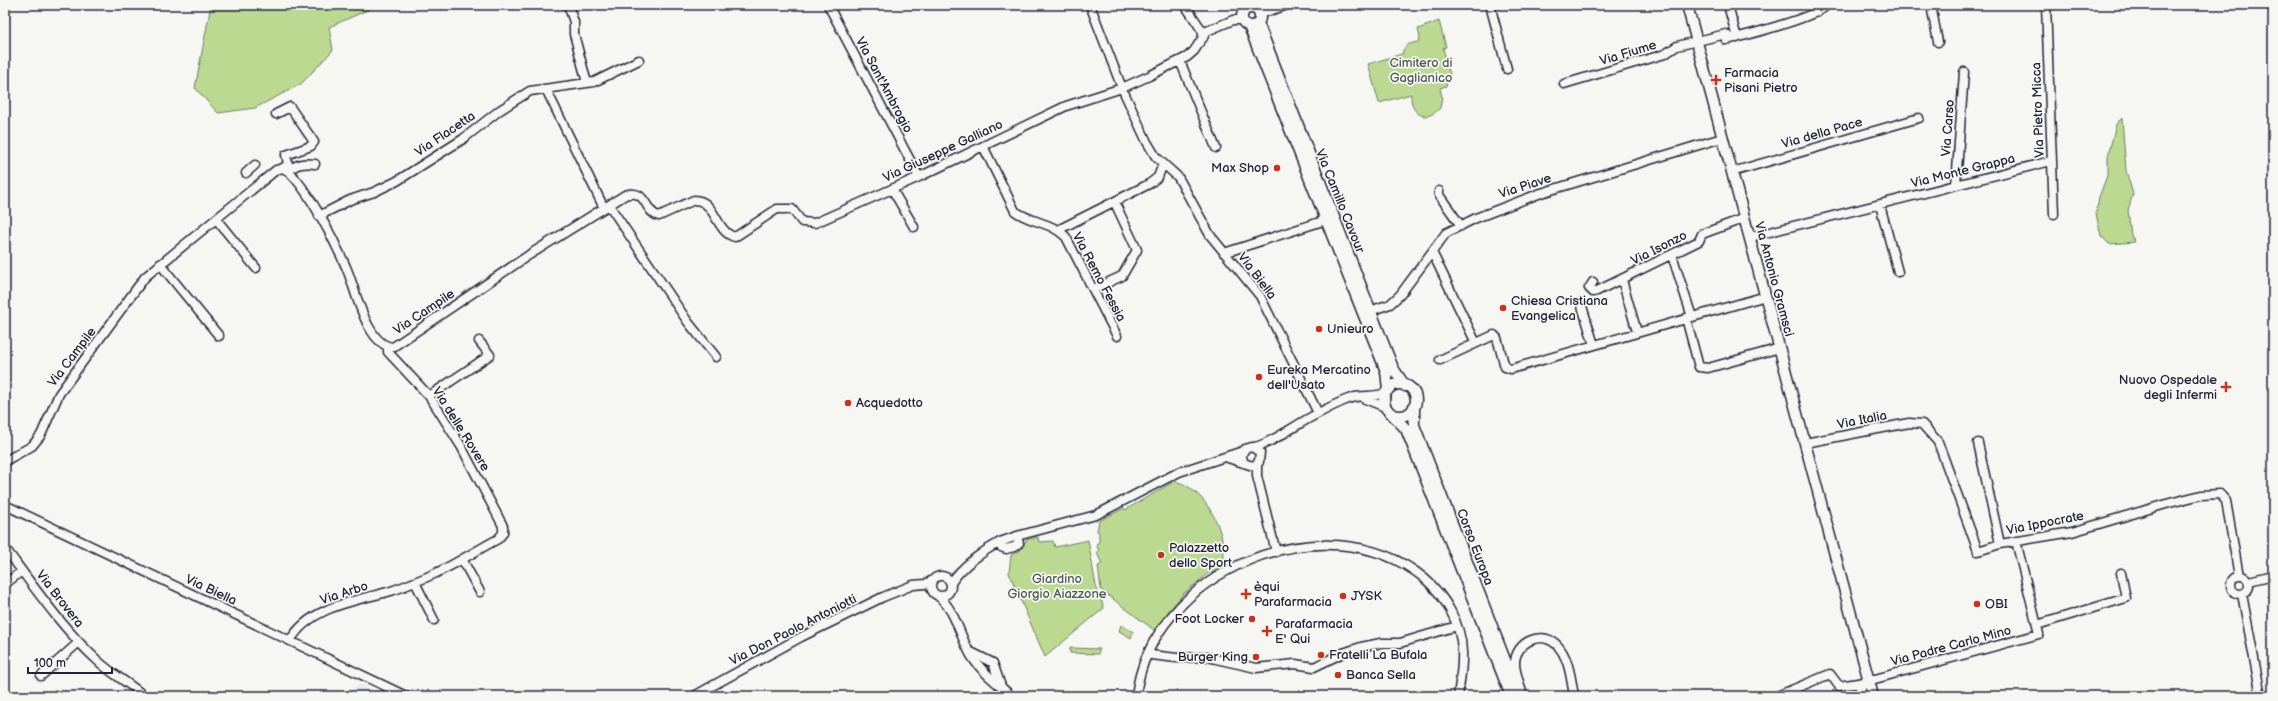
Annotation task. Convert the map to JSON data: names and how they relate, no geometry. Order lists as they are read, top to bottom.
{
  "streets": {
    "main road": ["Via Camillo Cavour", "Via Antonio Gramsci", "Corso Europa"],
    "street": [
      "Via Fiume",
      "Via Sant'Ambrogio",
      "Via Pietro Micca",
      "Via Carso",
      "Via della Pace",
      "Via Flacetta",
      "Via Giuseppe Galliano",
      "Via Monte Grappa",
      "Via Piave",
      "Via Isonzo",
      "Via Biella",
      "Via Remo Fessia",
      "Via Campile",
      "Via Italia",
      "Via delle Rovere",
      "Via Ippocrate",
      "Via Arbo",
      "Via Brovera",
      "Via Don Paolo Antoniotti",
      "Via Padre Carlo Mino"
    ]
  },
  "crossings": [
    ["Via Fiume", "Via Antonio Gramsci"],
    ["Via Sant'Ambrogio", "Via Giuseppe Galliano"],
    ["Via Pietro Micca", "Via Monte Grappa"],
    ["Via Carso", "Via Monte Grappa"],
    ["Via della Pace", "Via Antonio Gramsci"],
    ["Via Flacetta", "Via Campile"],
    ["Via Giuseppe Galliano", "Via Camillo Cavour"],
    ["Via Giuseppe Galliano", "Via Biella"],
    ["Via Giuseppe Galliano", "Via Remo Fessia"],
    ["Via Giuseppe Galliano", "Via Campile"],
    ["Via Monte Grappa", "Via Antonio Gramsci"],
    ["Via Piave", "Via Camillo Cavour"],
    ["Via Piave", "Via Antonio Gramsci"],
    ["Via Camillo Cavour", "Corso Europa"],
    ["Via Isonzo", "Via Antonio Gramsci"],
    ["Via Biella", "Via Arbo"],
    ["Via Antonio Gramsci", "Via Italia"],
    ["Via Antonio Gramsci", "Via Padre Carlo Mino"],
    ["Via Campile", "Via delle Rovere"],
    ["Via Italia", "Via Ippocrate"],
    ["Via delle Rovere", "Via Arbo"]
  ],
  "parks": ["Cimitero di Gaglianico", "Giardino Giorgio Aiazzone"],
  "places": {
    "health": [
      "Farmacia Pisani Pietro",
      "Nuovo Ospedale degli Infermi",
      "èqui Parafarmacia",
      "Parafarmacia E' Qui"
    ],
    "other": [
      "Max Shop",
      "Chiesa Cristiana Evangelica",
      "Unieuro",
      "Eureka Mercatino dell'Usato",
      "Acquedotto",
      "Palazzetto dello Sport",
      "JYSK",
      "OBI",
      "Foot Locker",
      "Fratelli La Bufala",
      "Burger King",
      "Banca Sella"
    ]
  },
  "scale_bar": "100 m"
}
